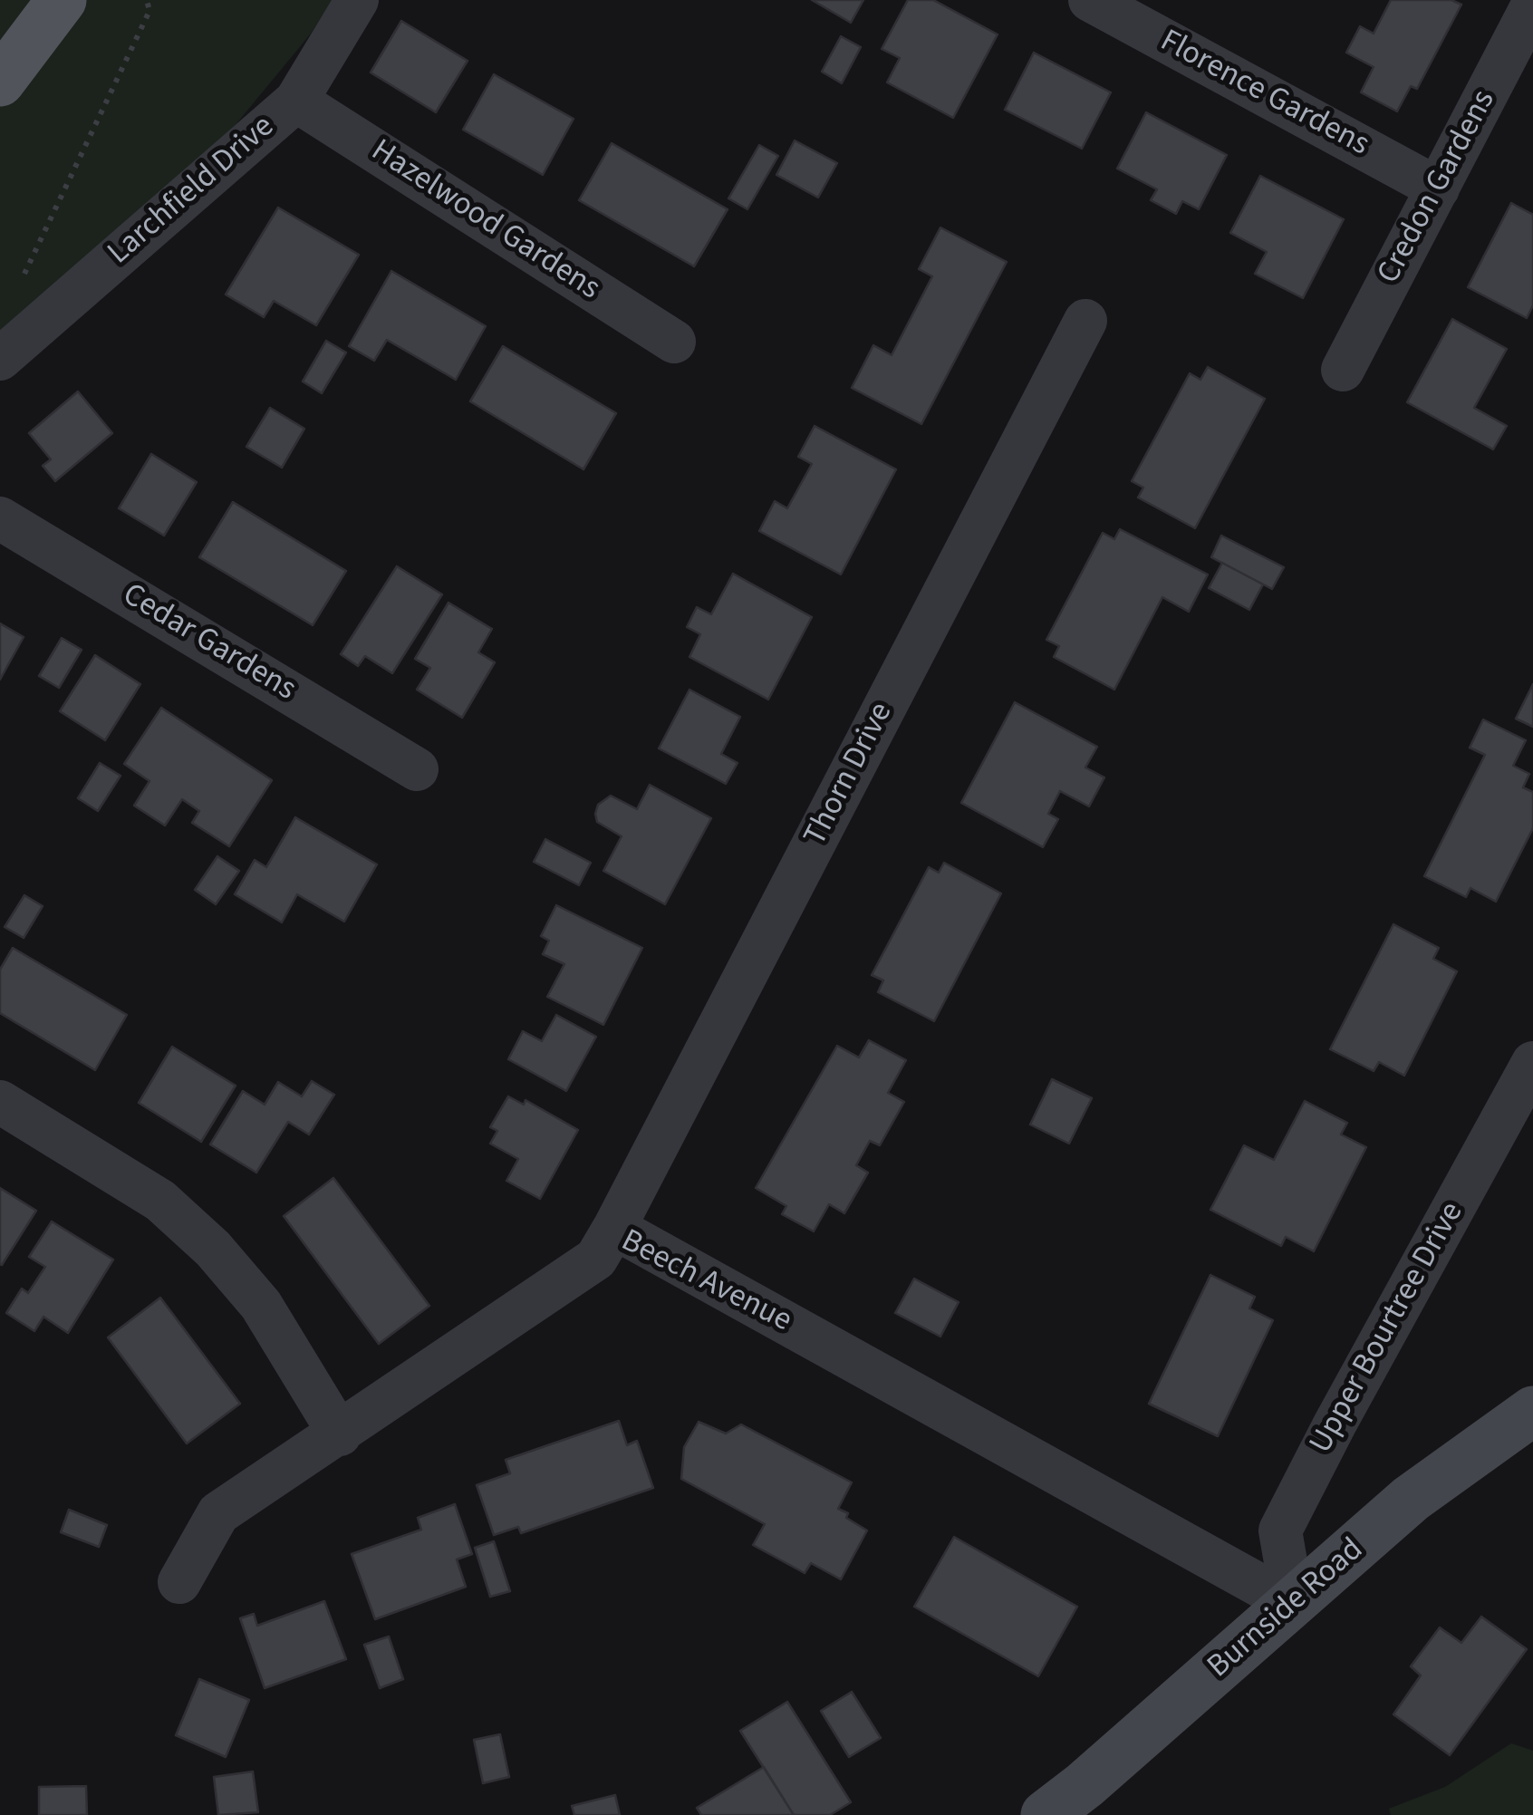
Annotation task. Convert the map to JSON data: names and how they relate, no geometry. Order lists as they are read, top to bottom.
{
  "streets": {
    "street": [
      "Florence Gardens",
      "Credon Gardens",
      "Larchfield Drive",
      "Hazelwood Gardens",
      "Cedar Gardens",
      "Thorn Drive",
      "Beech Avenue",
      "Upper Bourtree Drive",
      "Burnside Road"
    ]
  },
  "crossings": [
    ["Florence Gardens", "Credon Gardens"],
    ["Larchfield Drive", "Hazelwood Gardens"],
    ["Thorn Drive", "Beech Avenue"],
    ["Beech Avenue", "Upper Bourtree Drive"],
    ["Beech Avenue", "Burnside Road"],
    ["Upper Bourtree Drive", "Burnside Road"]
  ]
}
